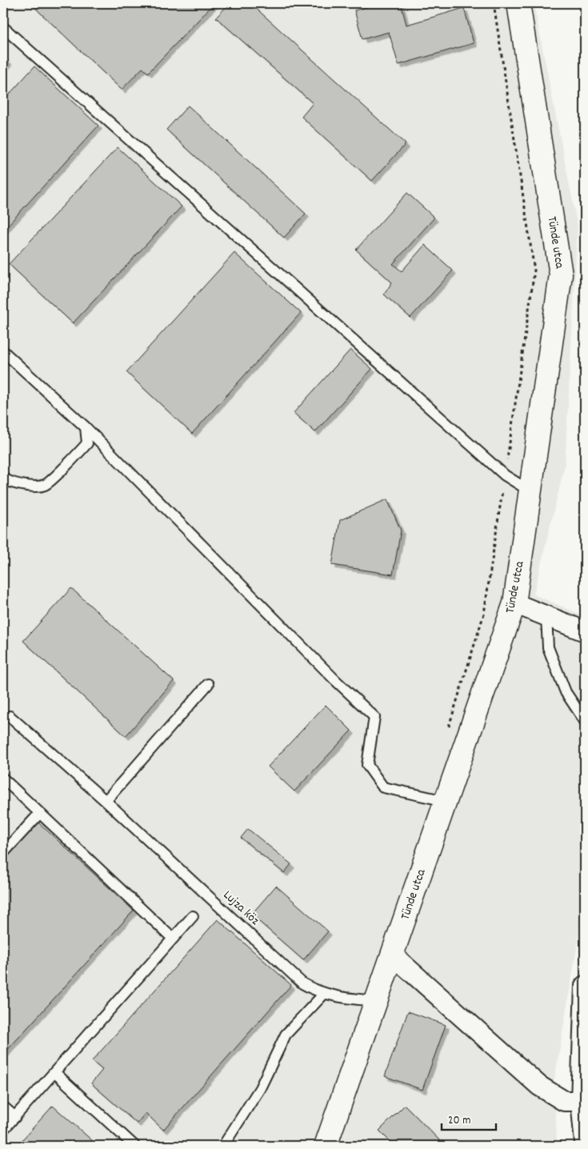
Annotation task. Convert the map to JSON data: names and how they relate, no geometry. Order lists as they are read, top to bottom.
{
  "streets": {
    "street": ["Tünde utca"],
    "lane": ["Lujza köz"]
  },
  "crossings": [
    ["Tünde utca", "Lujza köz"]
  ],
  "scale_bar": "20 m"
}
